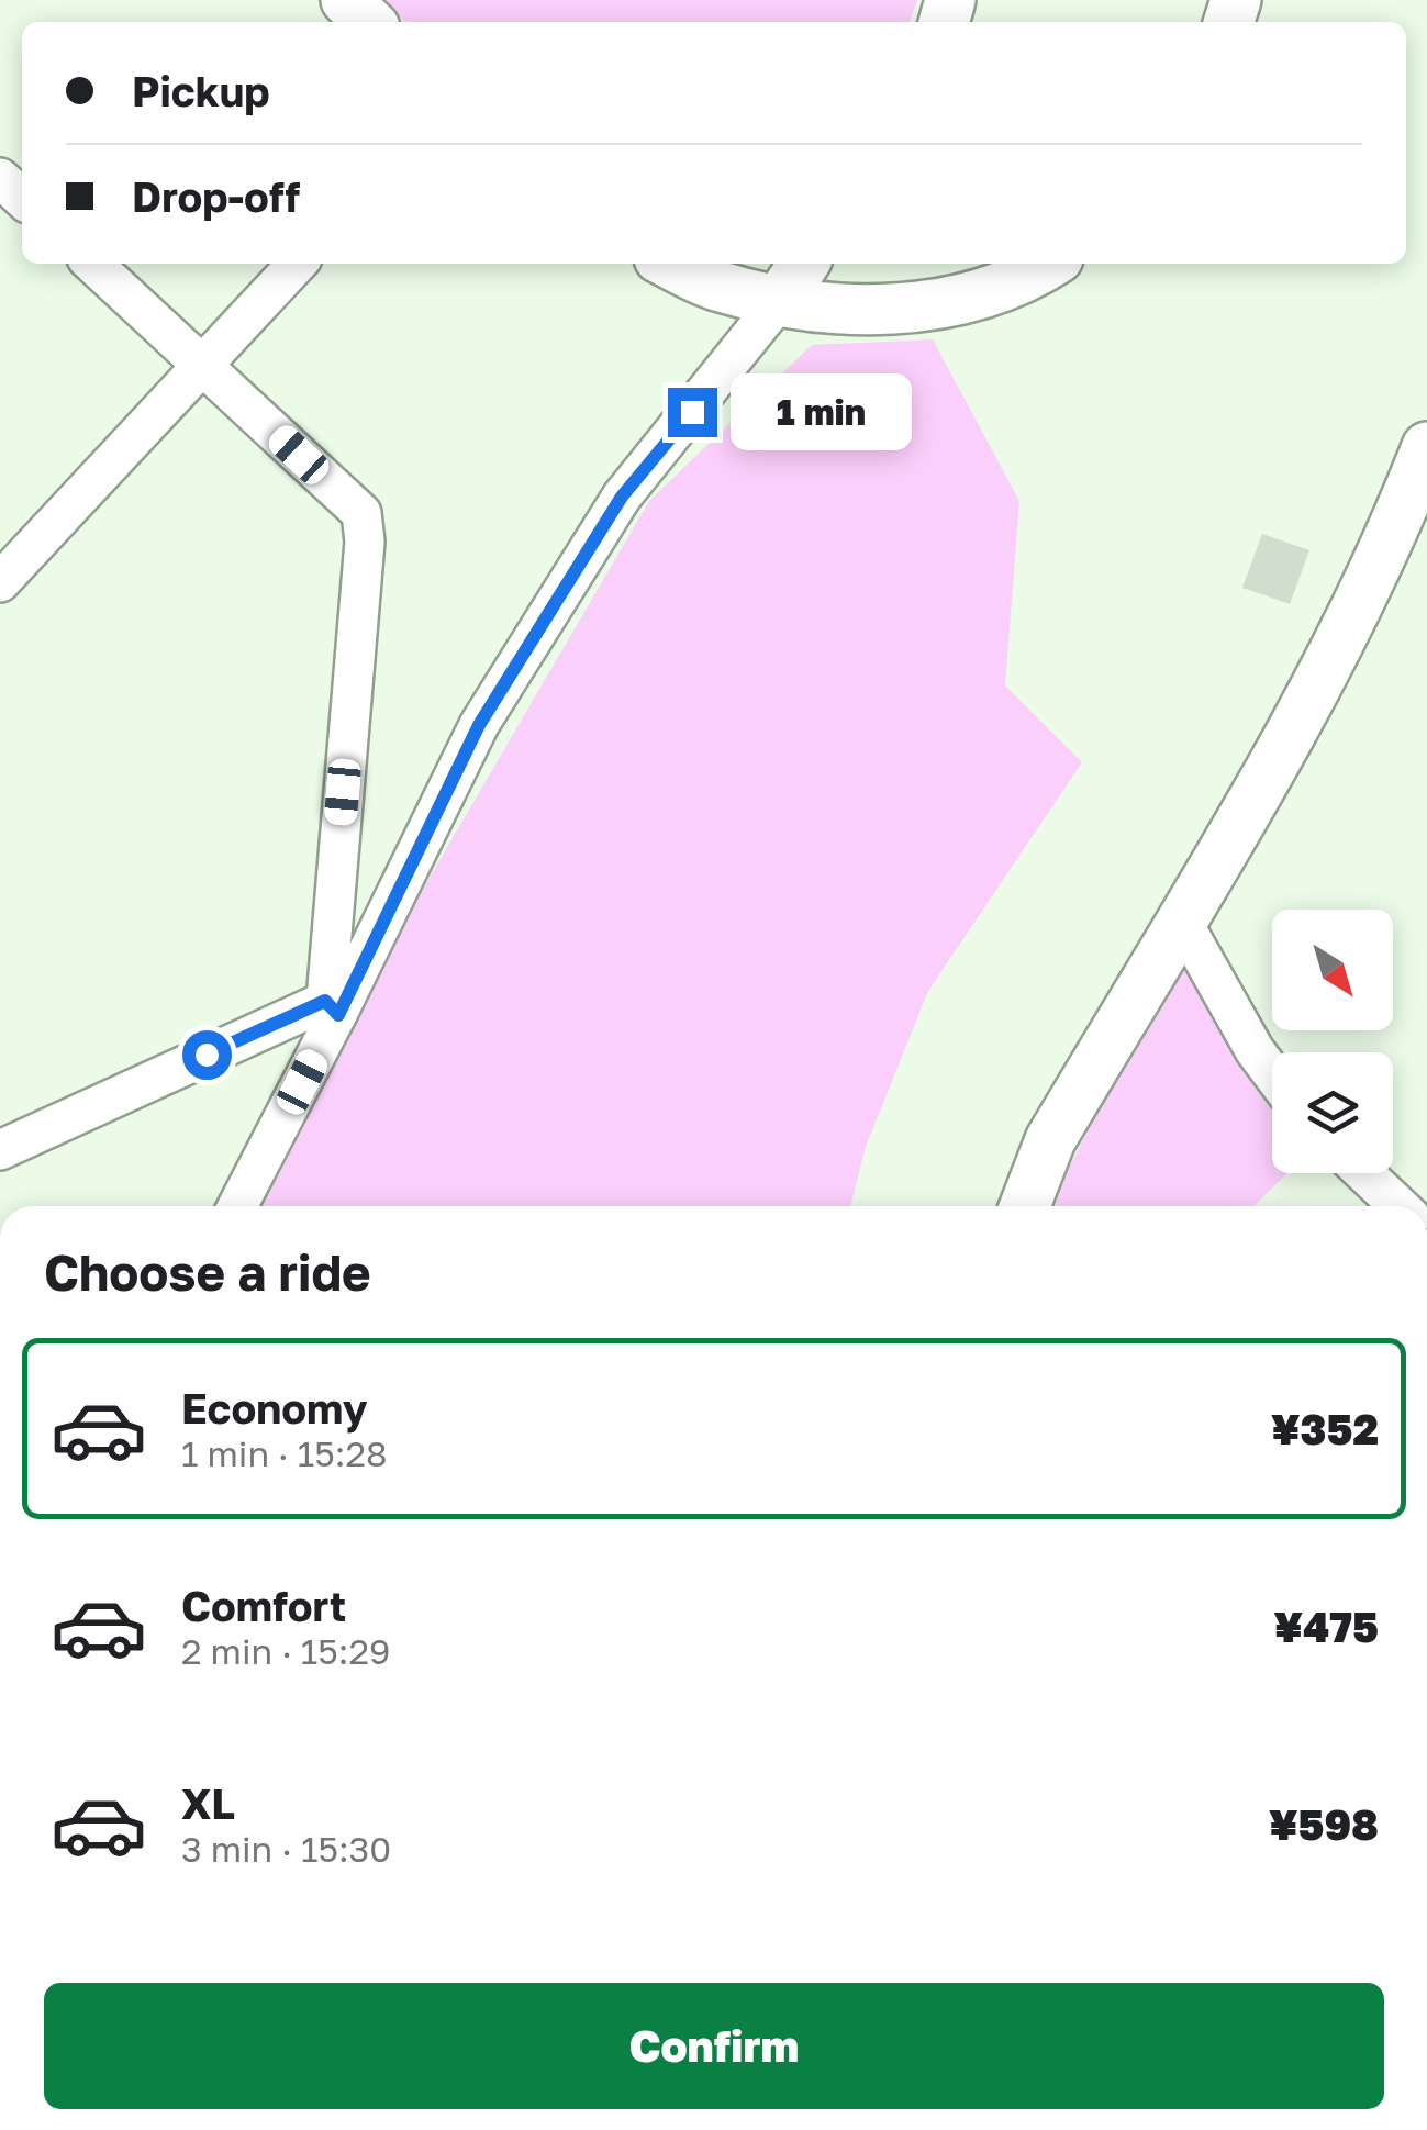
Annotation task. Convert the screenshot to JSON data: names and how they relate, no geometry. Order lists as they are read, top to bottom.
{
  "north": "bottom right",
  "page": {
    "banner": ["Pickup", "Drop-off"],
    "bubble": "1 min",
    "heading": "Choose a ride",
    "list": [
      {
        "name": "Economy",
        "note": "1 min · 15:28",
        "value": "¥352"
      },
      {
        "name": "Comfort",
        "note": "2 min · 15:29",
        "value": "¥475"
      },
      {
        "name": "XL",
        "note": "3 min · 15:30",
        "value": "¥598"
      }
    ],
    "buttons": "Confirm"
  }
}
